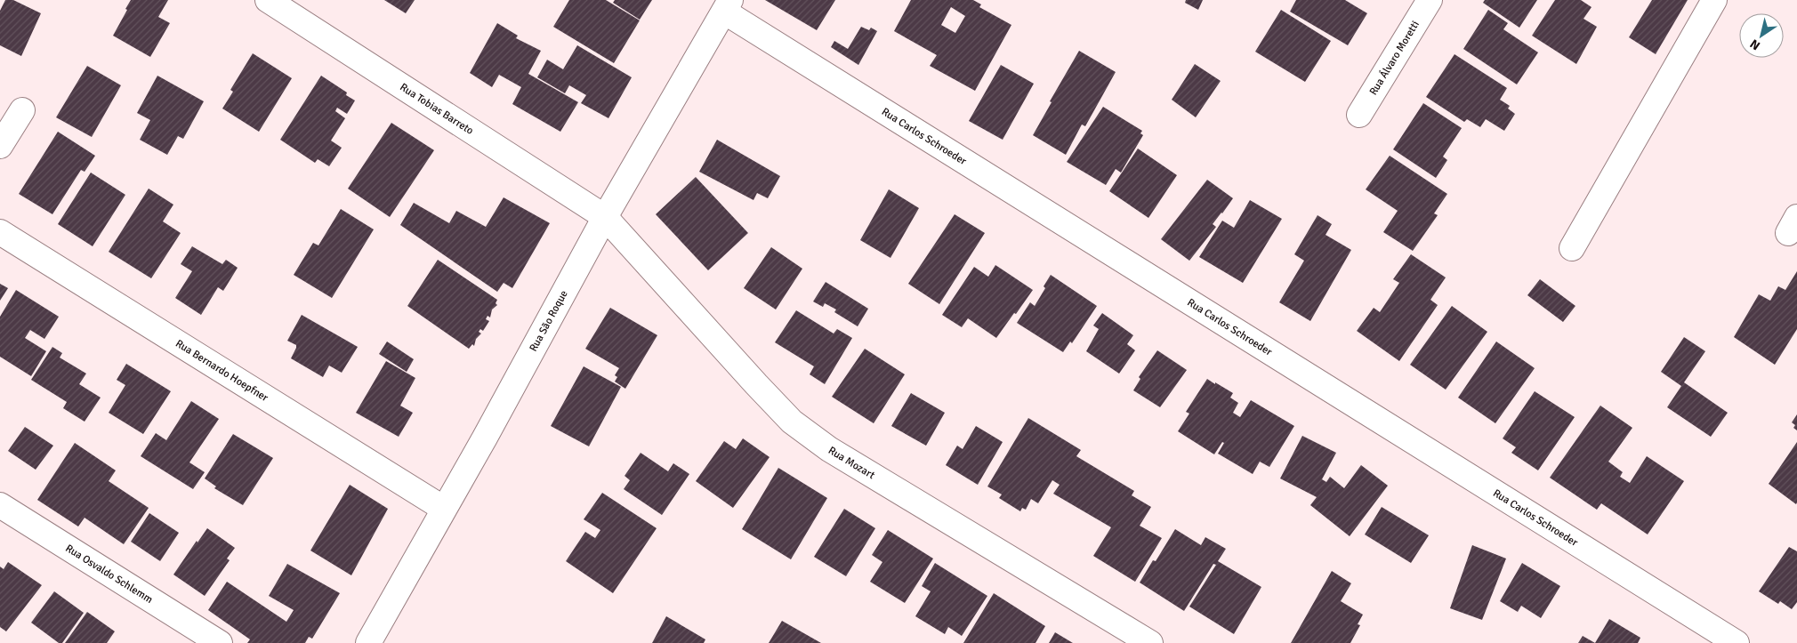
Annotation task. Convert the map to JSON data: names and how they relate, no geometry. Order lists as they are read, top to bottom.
{
  "streets": {
    "street": [
      "Rua Álvaro Moretti",
      "Rua Tobias Barreto",
      "Rua Carlos Schroeder",
      "Rua São Roque",
      "Rua Bernardo Hoepfner",
      "Rua Mozart",
      "Rua Osvaldo Schlemm"
    ]
  },
  "crossings": [
    ["Rua Tobias Barreto", "Rua São Roque"],
    ["Rua Tobias Barreto", "Rua Mozart"],
    ["Rua Carlos Schroeder", "Rua São Roque"],
    ["Rua São Roque", "Rua Bernardo Hoepfner"],
    ["Rua São Roque", "Rua Mozart"]
  ],
  "north": "bottom left"
}
